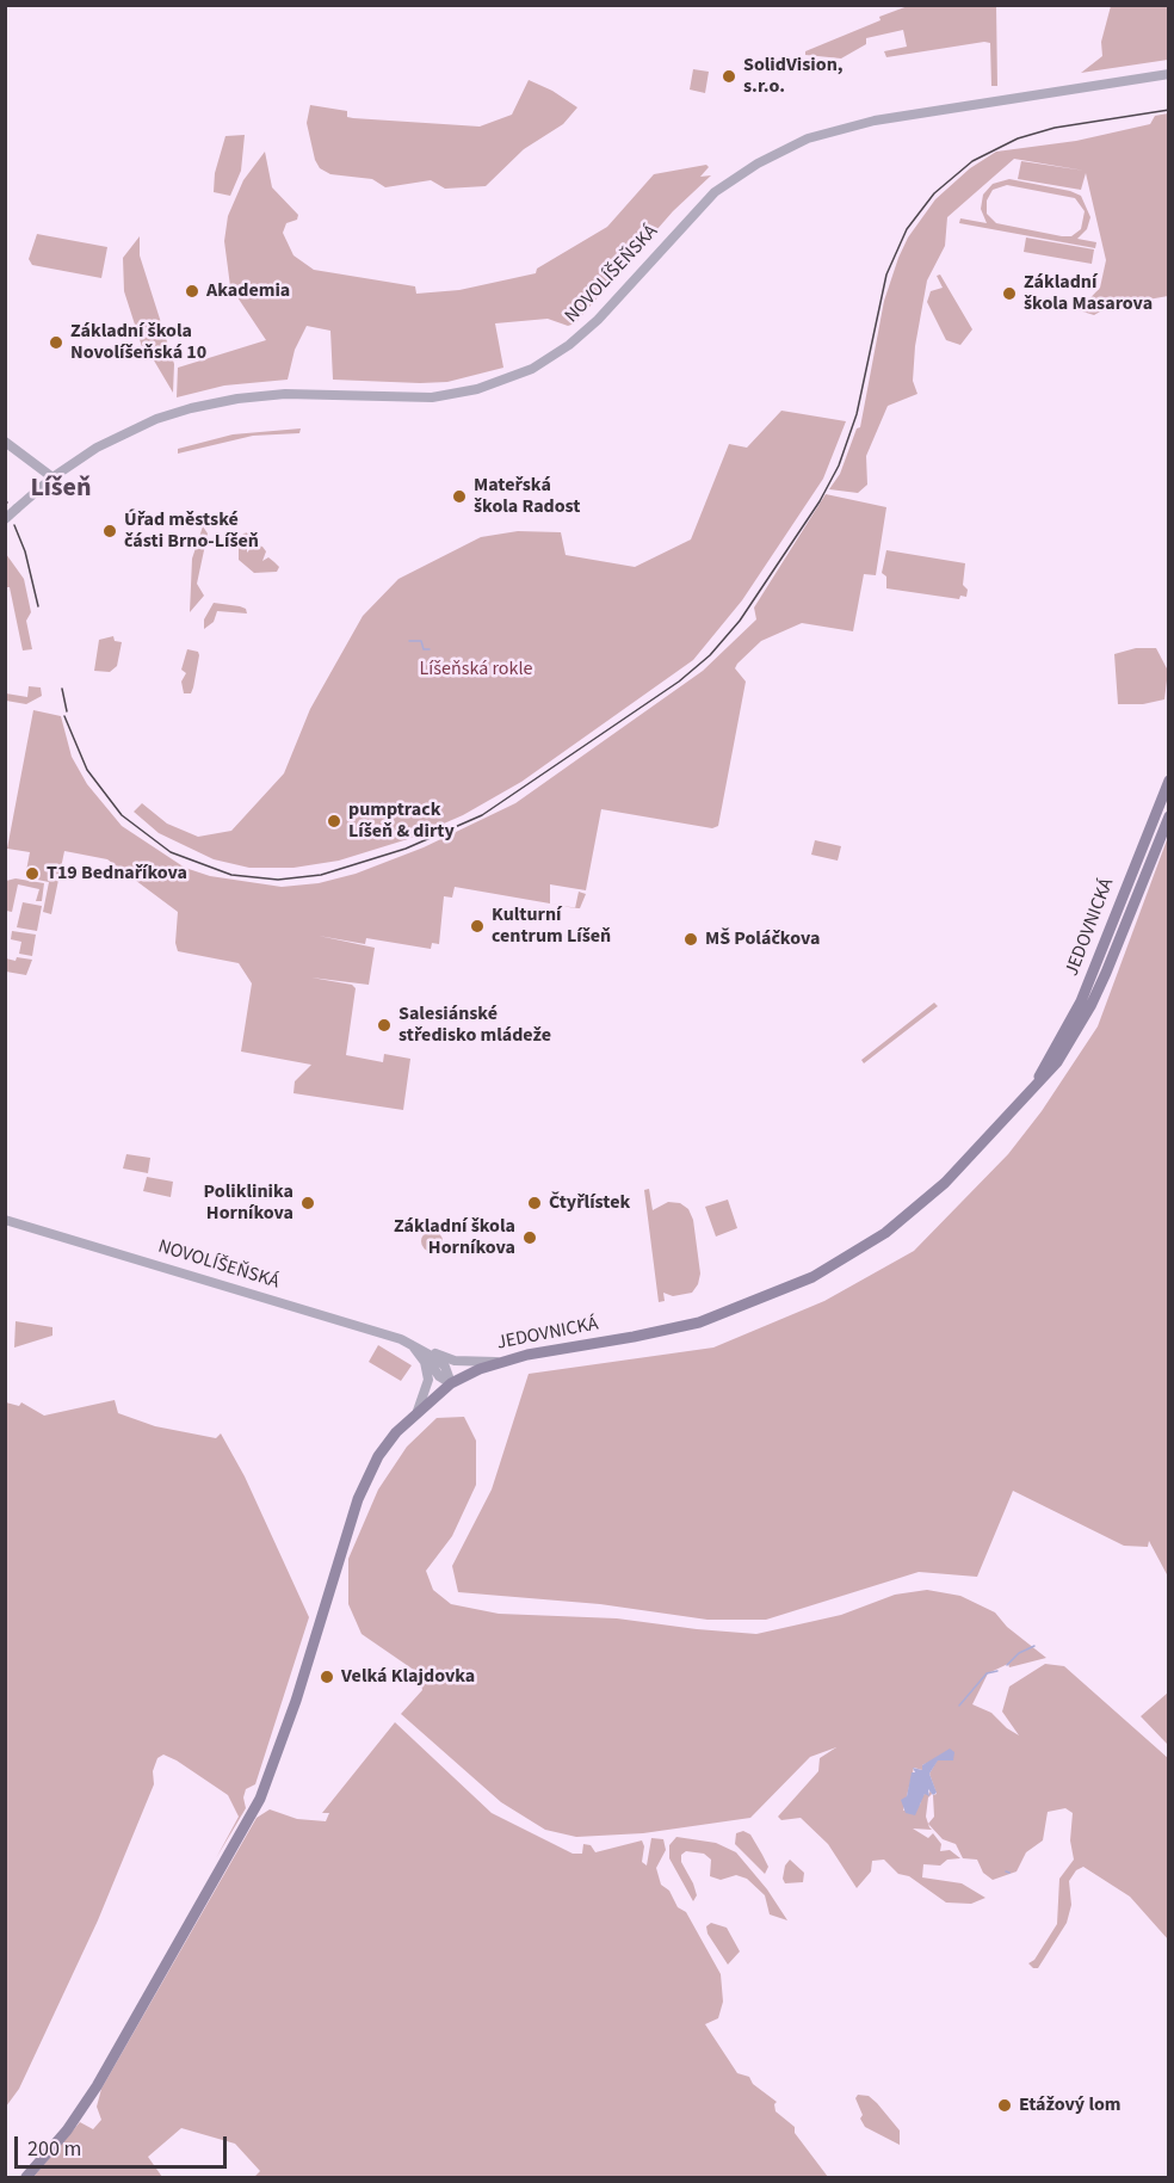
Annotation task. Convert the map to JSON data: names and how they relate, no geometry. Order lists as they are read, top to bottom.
{
  "streets": {
    "main road": ["JEDOVNICKÁ"],
    "street": ["NOVOLÍŠEŇSKÁ"]
  },
  "crossings": [
    ["NOVOLÍŠEŇSKÁ", "JEDOVNICKÁ"]
  ],
  "districts": ["Líšeň"],
  "parks": ["Líšeňská rokle"],
  "places": [
    "SolidVision, s.r.o.",
    "Akademia",
    "Základní škola Masarova",
    "Základní škola Novolíšeňská 10",
    "Mateřská škola Radost",
    "Úřad městské části Brno-Líšeň",
    "pumptrack Líšeň & dirty",
    "T19 Bednaříkova",
    "Kulturní centrum Líšeň",
    "MŠ Poláčkova",
    "Salesiánské středisko mládeže",
    "Poliklinika Horníkova",
    "Čtyřlístek",
    "Základní škola Horníkova",
    "Velká Klajdovka",
    "Etážový lom"
  ],
  "scale_bar": "200 m"
}
